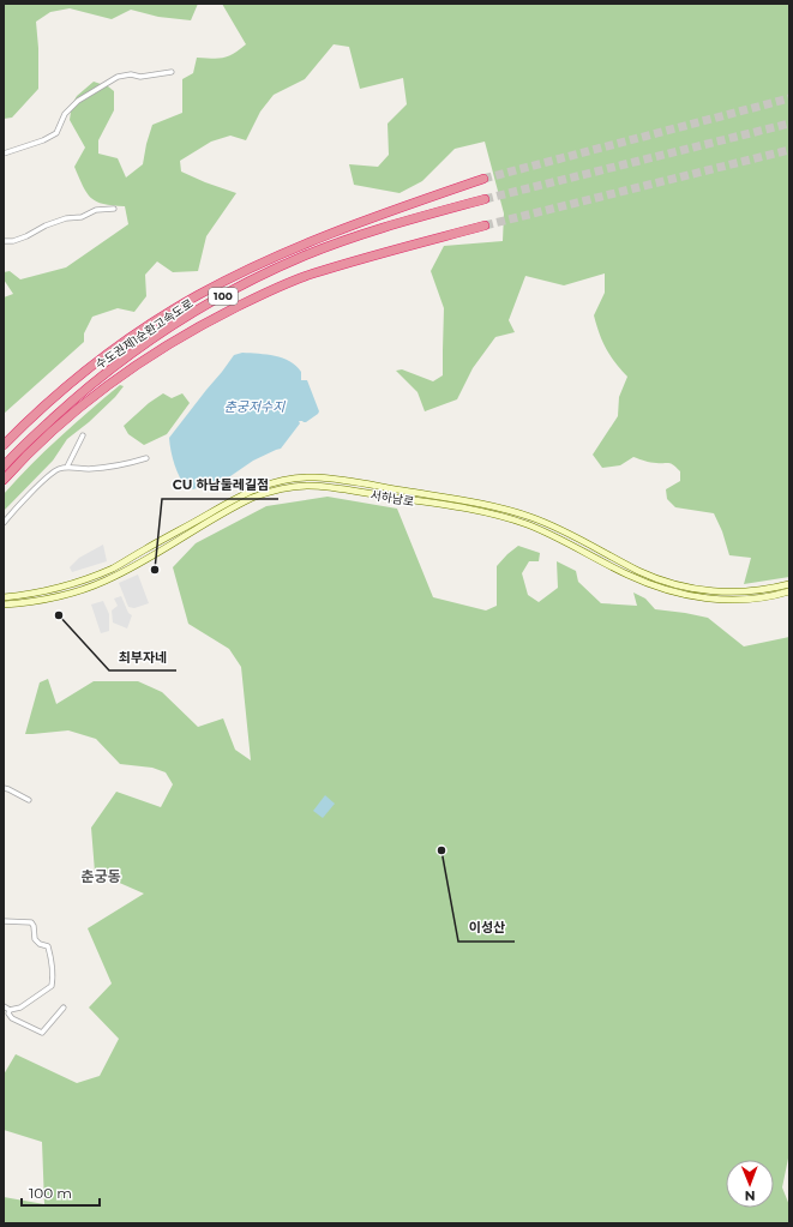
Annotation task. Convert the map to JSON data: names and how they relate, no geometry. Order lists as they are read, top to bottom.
{
  "streets": {
    "highway": ["100", "수도권제1순환고속도로"],
    "street": ["서하남로"]
  },
  "districts": ["춘궁동"],
  "water": ["춘궁저수지"],
  "places": ["CU 하남둘레길점", "최부자네", "이성산"],
  "scale_bar": "100 m",
  "north": "bottom"
}
